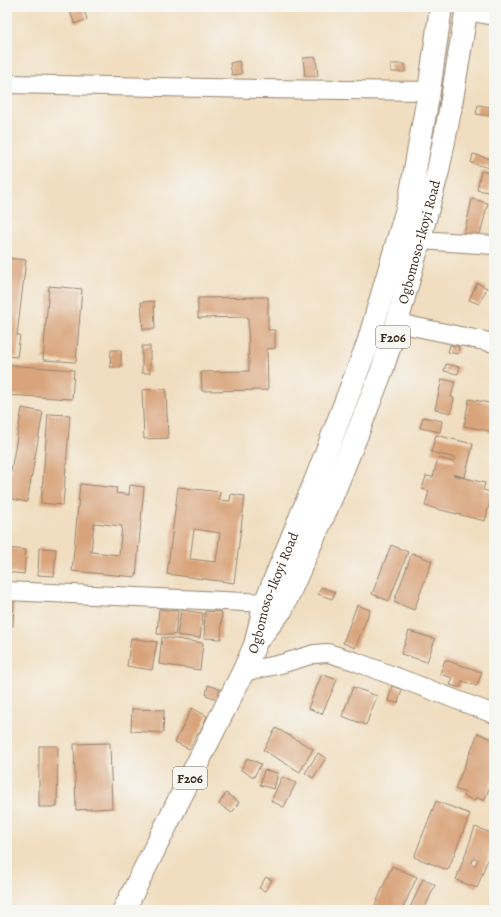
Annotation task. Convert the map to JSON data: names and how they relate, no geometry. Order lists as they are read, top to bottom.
{
  "streets": {
    "main road": ["Ogbomoso-Ikoyi Road", "F206"]
  },
  "crossings": [
    ["Ogbomoso-Ikoyi Road", "F206"]
  ]
}
